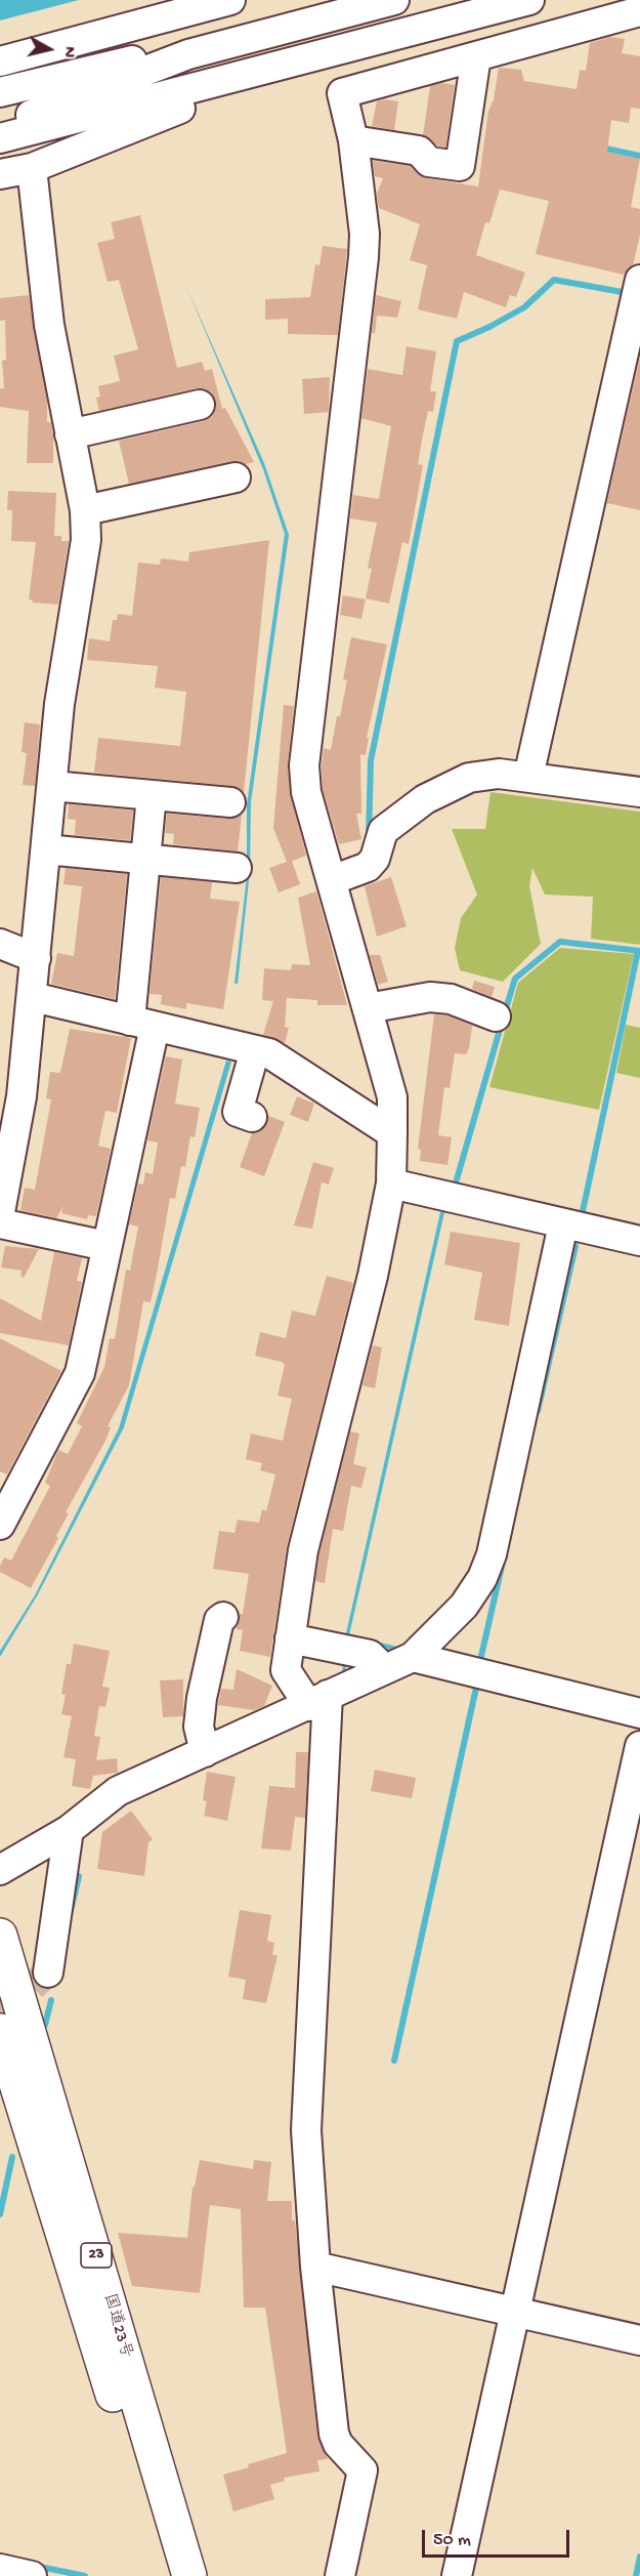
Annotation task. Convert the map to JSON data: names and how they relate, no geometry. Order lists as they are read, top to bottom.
{
  "streets": {
    "highway": ["23", "国道23号"]
  },
  "scale_bar": "50 m",
  "north": "right"
}
